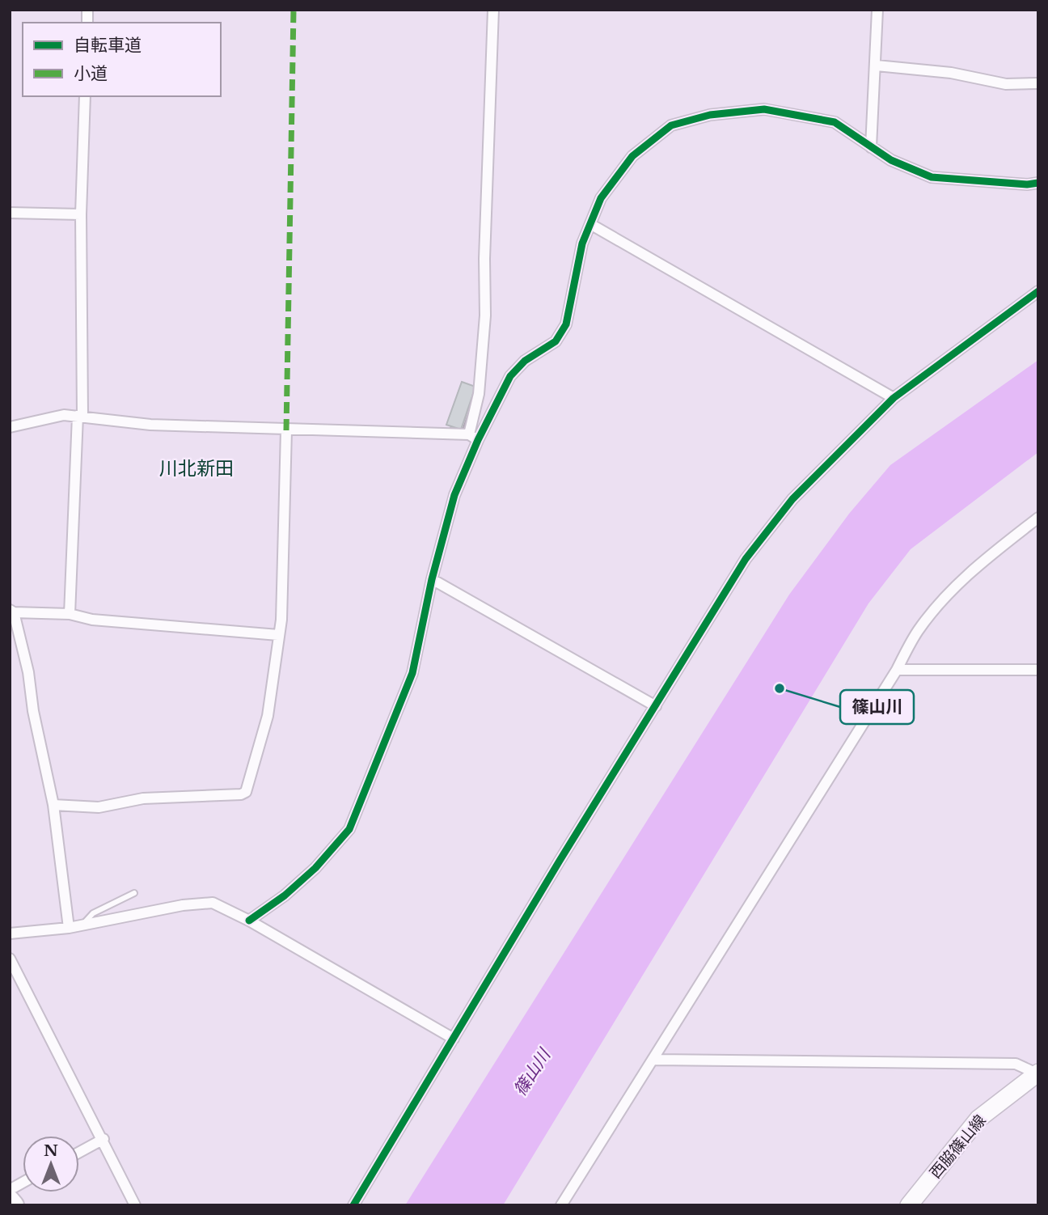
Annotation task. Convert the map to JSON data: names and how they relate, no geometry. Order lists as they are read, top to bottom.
{
  "streets": {
    "main road": ["西脇篠山線"]
  },
  "districts": ["川北新田"],
  "water": ["篠山川"],
  "places": ["篠山川"],
  "legend": ["自転車道", "小道"],
  "north": "top"
}
